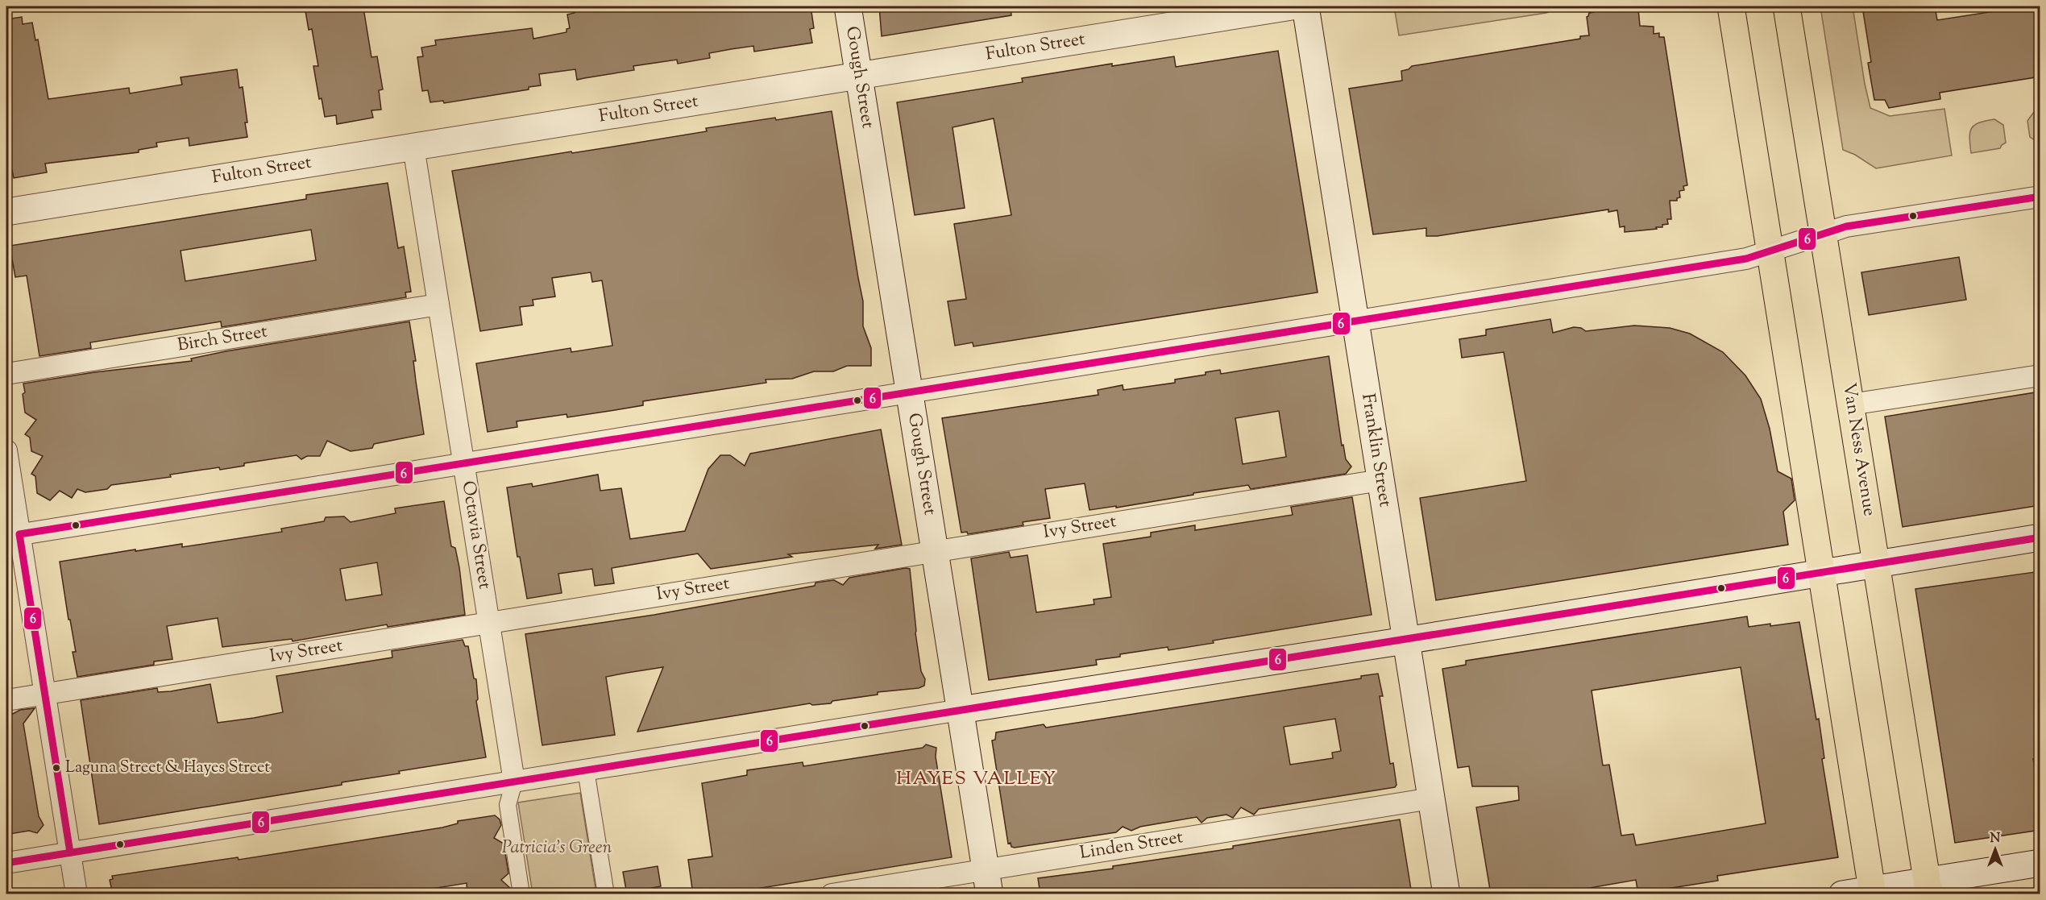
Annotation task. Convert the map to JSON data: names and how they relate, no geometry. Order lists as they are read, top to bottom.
{
  "streets": {
    "highway": ["Van Ness Avenue"],
    "main road": ["Fulton Street", "Gough Street", "Franklin Street"],
    "street": [
      "Birch Street",
      "Ivy Street",
      "Octavia Street",
      "Linden Street"
    ]
  },
  "crossings": [
    ["Fulton Street", "Gough Street"],
    ["Fulton Street", "Octavia Street"],
    ["Gough Street", "Ivy Street"],
    ["Gough Street", "Linden Street"],
    ["Birch Street", "Octavia Street"],
    ["Franklin Street", "Ivy Street"],
    ["Franklin Street", "Linden Street"],
    ["Ivy Street", "Octavia Street"]
  ],
  "districts": ["HAYES VALLEY"],
  "parks": ["Patricia's Green"],
  "places": ["Laguna Street & Hayes Street"],
  "lines": ["transit line 6"],
  "north": "top"
}
